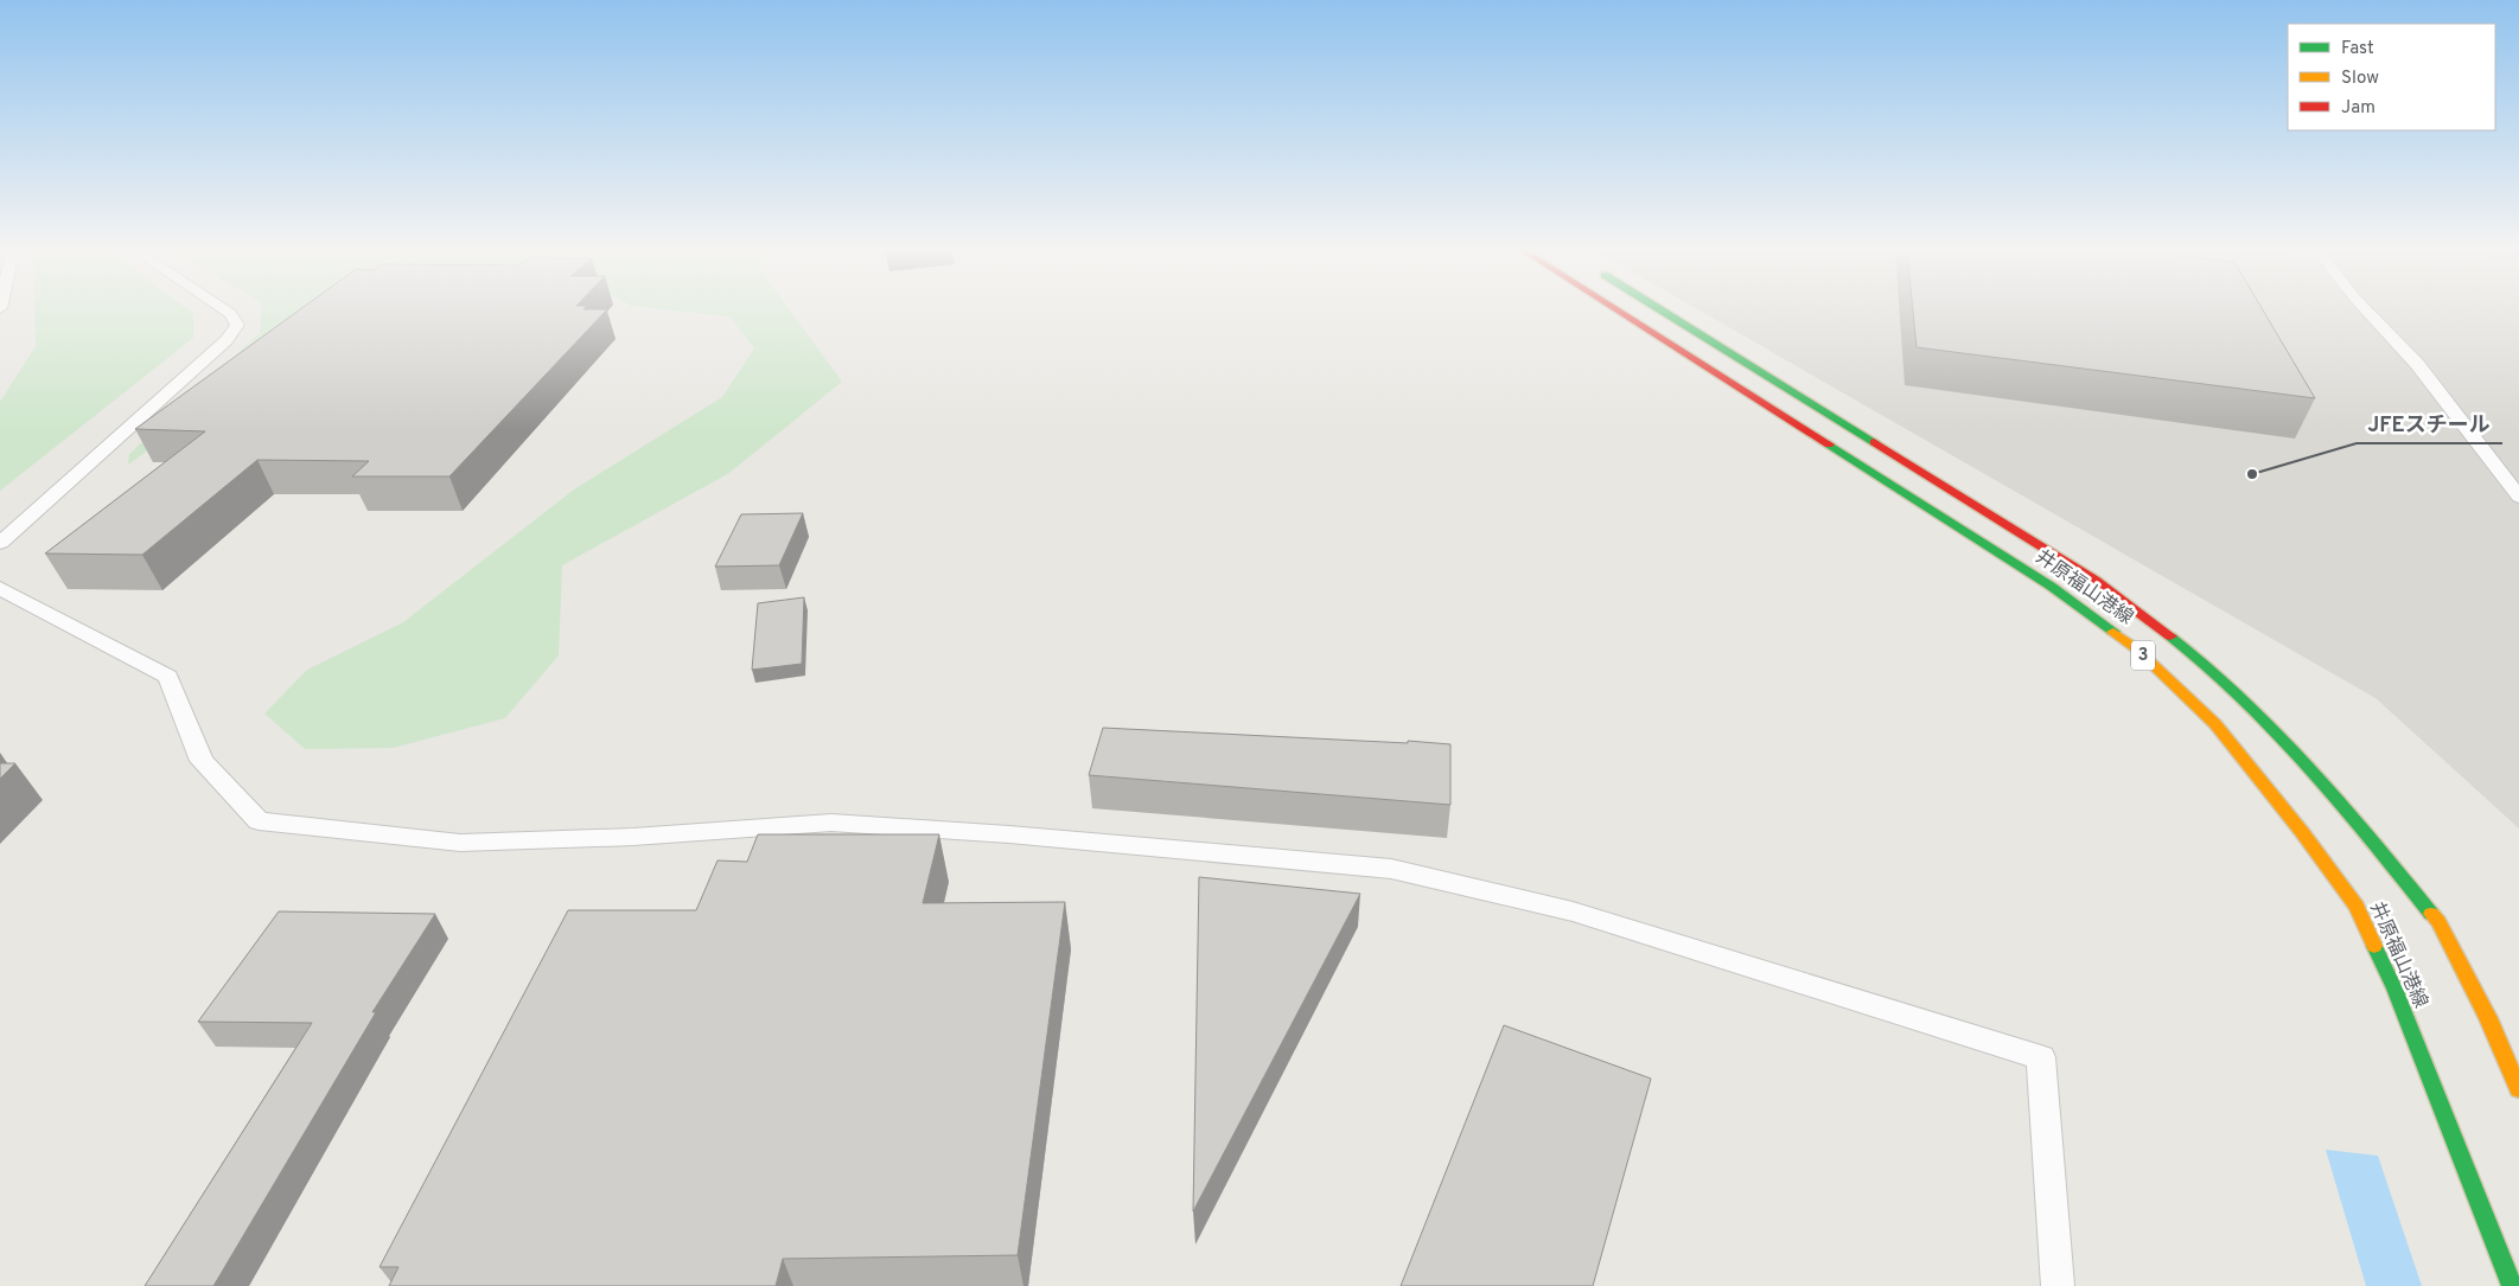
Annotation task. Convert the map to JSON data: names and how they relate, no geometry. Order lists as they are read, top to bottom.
{
  "streets": {
    "main road": ["井原福山港線", "3"]
  },
  "places": ["JFEスチール"],
  "legend": ["Fast", "Slow", "Jam"]
}
